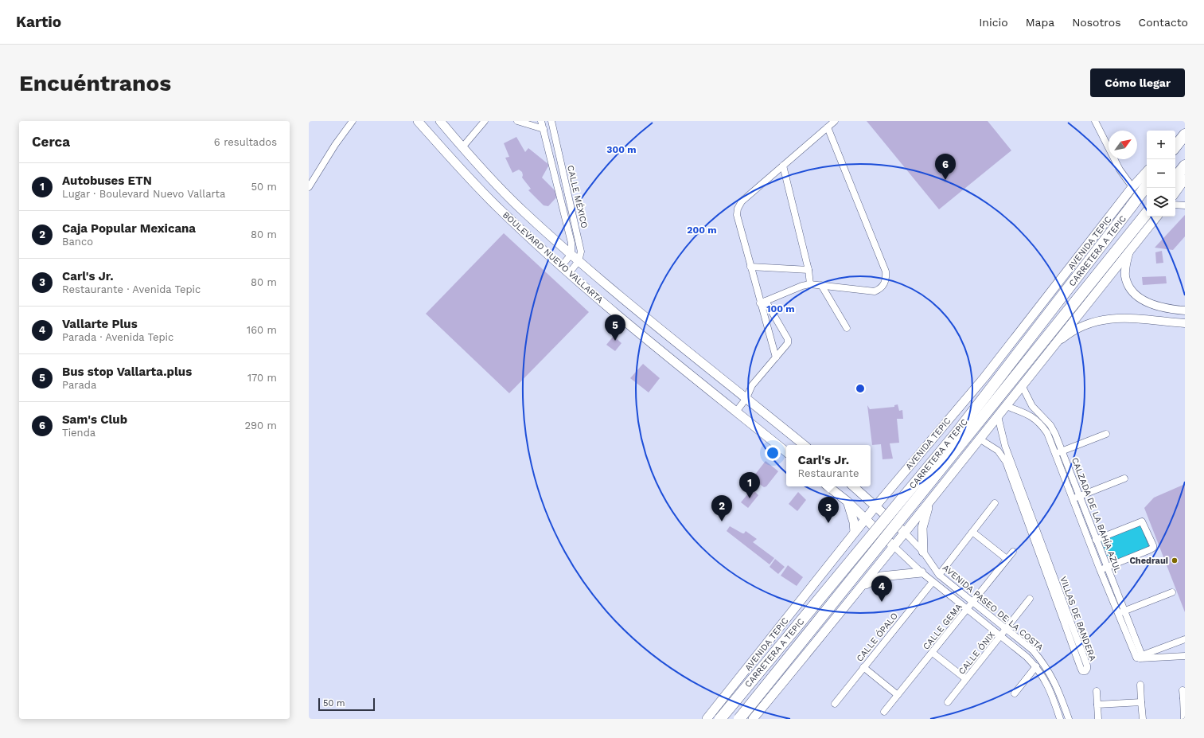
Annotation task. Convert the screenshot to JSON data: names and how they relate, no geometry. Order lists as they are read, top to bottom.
{
  "streets": {
    "highway": ["CARRETERA A TEPIC"],
    "main road": ["AVENIDA TEPIC", "BOULEVARD NUEVO VALLARTA"],
    "street": [
      "CALLE MÉXICO",
      "CALZADA DE LA BAHÍA AZUL",
      "AVENIDA PASEO DE LA COSTA",
      "VILLAS DE BANDERA",
      "CALLE GEMA",
      "CALLE ÓPALO",
      "CALLE ÓNIX"
    ]
  },
  "crossings": [
    ["CALLE MÉXICO", "BOULEVARD NUEVO VALLARTA"],
    ["AVENIDA PASEO DE LA COSTA", "CALLE GEMA"],
    ["AVENIDA PASEO DE LA COSTA", "CALLE ÓPALO"],
    ["AVENIDA PASEO DE LA COSTA", "CALLE ÓNIX"]
  ],
  "places": ["Chedraui"],
  "scale_bar": "50 m",
  "north": "top right",
  "page": {
    "header": "Kartio",
    "nav": [
      "Inicio",
      "Mapa",
      "Nosotros",
      "Contacto"
    ],
    "buttons": "Cómo llegar",
    "title": "Encuéntranos",
    "heading": ["Cerca", "6 resultados"],
    "map_buttons": ["+", "−"],
    "pins": [
      "6",
      "5",
      "1",
      "2",
      "3",
      "4"
    ],
    "list": [
      {
        "mark": "1",
        "name": "Autobuses ETN",
        "note": "Lugar · Boulevard Nuevo Vallarta",
        "value": "50 m"
      },
      {
        "mark": "2",
        "name": "Caja Popular Mexicana",
        "note": "Banco",
        "value": "80 m"
      },
      {
        "mark": "3",
        "name": "Carl's Jr.",
        "note": "Restaurante · Avenida Tepic",
        "value": "80 m"
      },
      {
        "mark": "4",
        "name": "Vallarte Plus",
        "note": "Parada · Avenida Tepic",
        "value": "160 m"
      },
      {
        "mark": "5",
        "name": "Bus stop Vallarta.plus",
        "note": "Parada",
        "value": "170 m"
      },
      {
        "mark": "6",
        "name": "Sam's Club",
        "note": "Tienda",
        "value": "290 m"
      }
    ],
    "popup": ["Carl's Jr.", "Restaurante"],
    "scale": "50 m"
  },
  "rings": ["300 m", "200 m", "100 m"]
}
